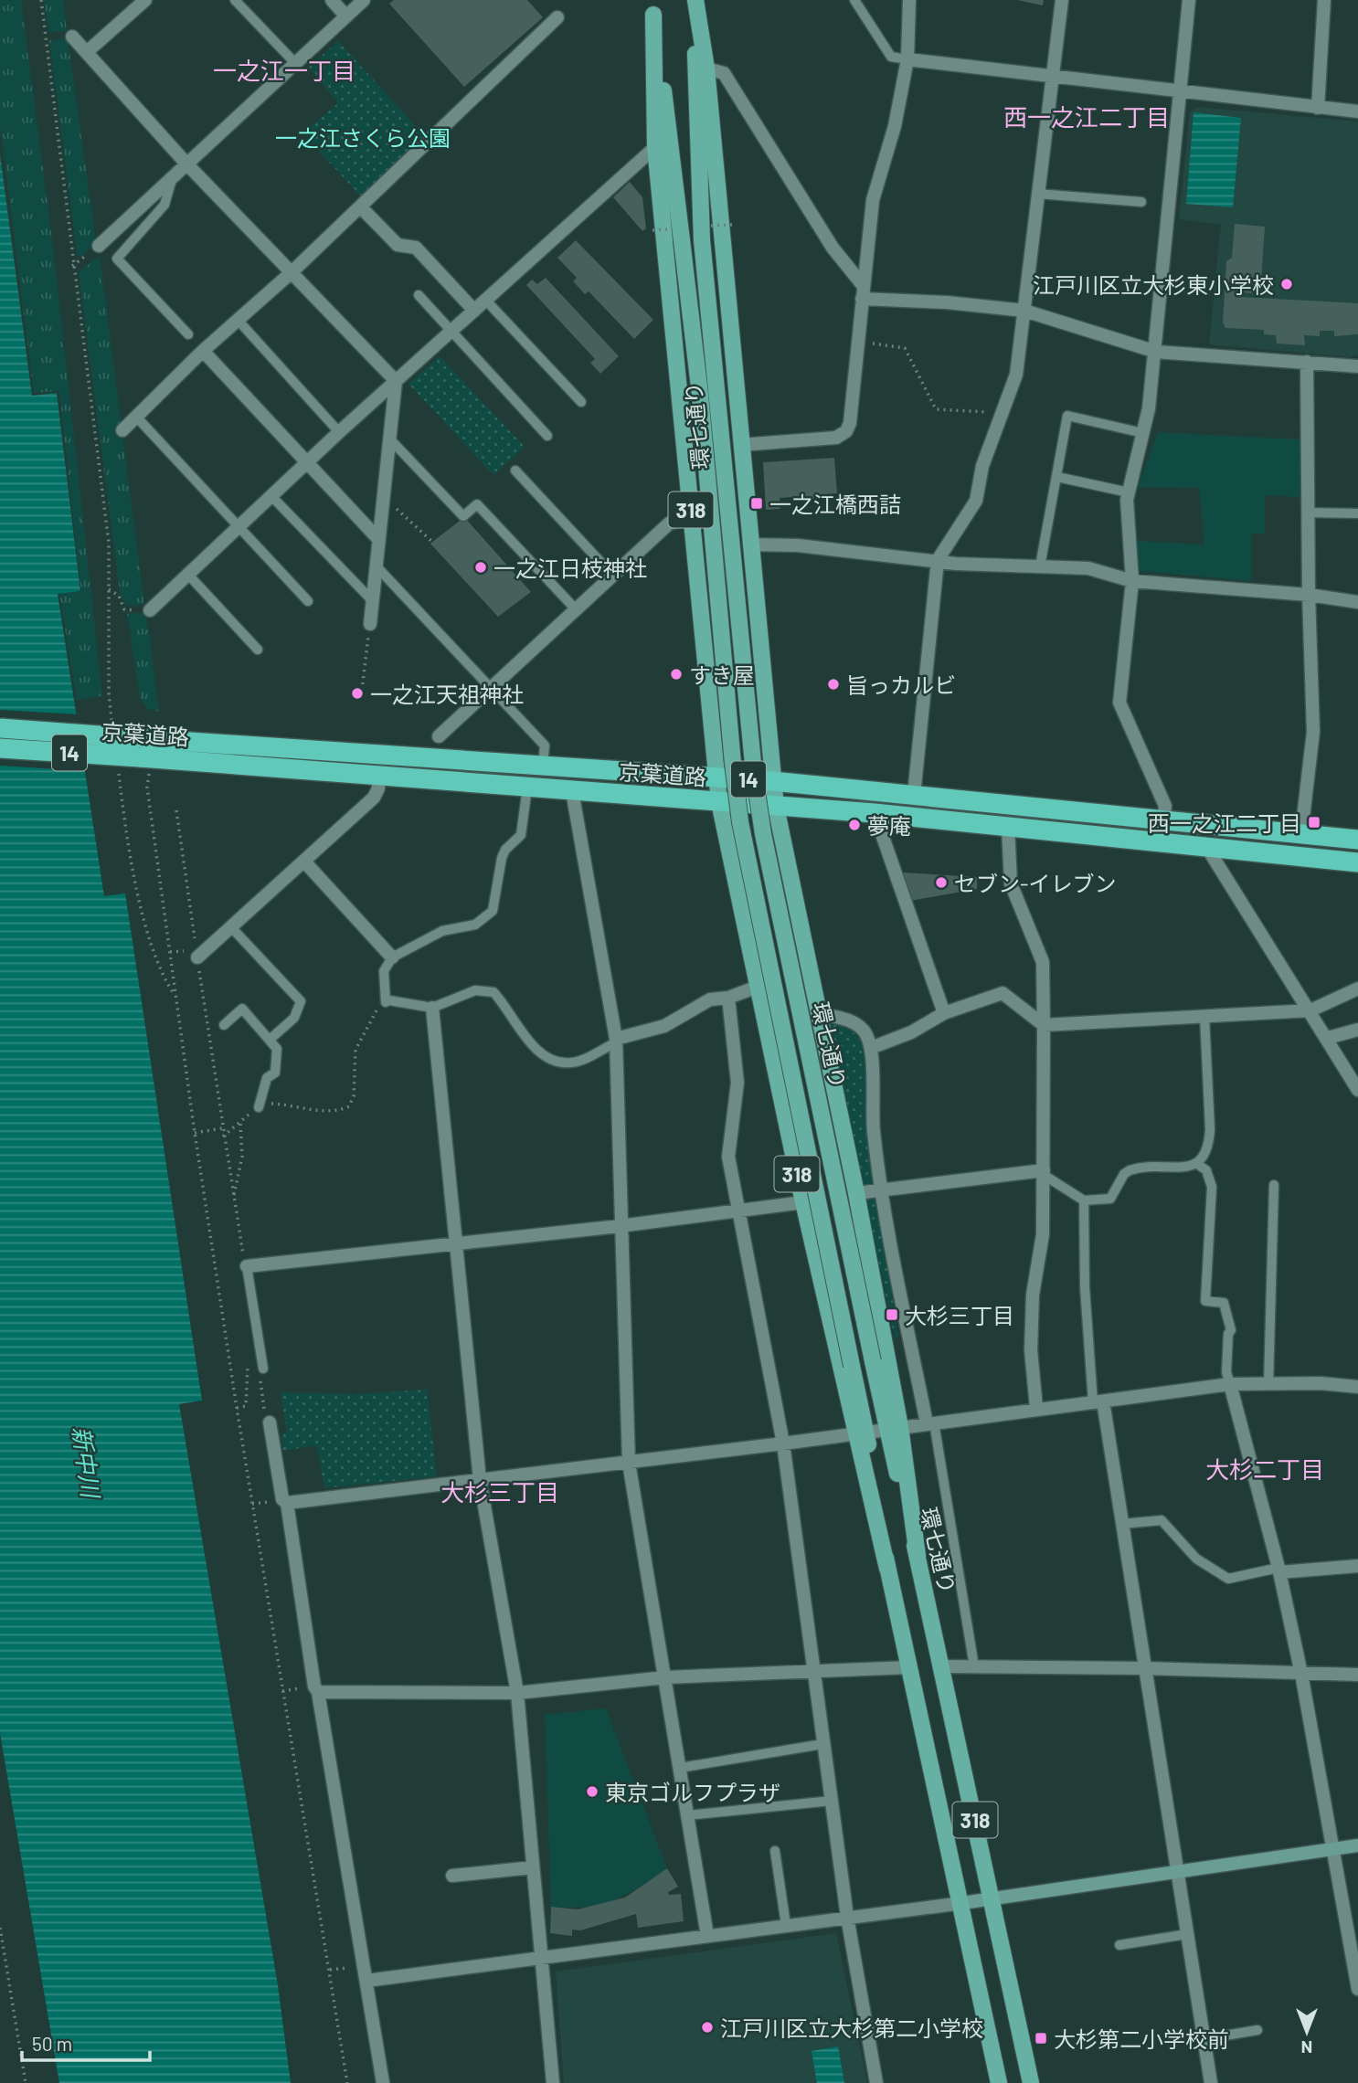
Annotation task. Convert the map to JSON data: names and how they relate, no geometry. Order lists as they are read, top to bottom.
{
  "streets": {
    "highway": ["京葉道路", "14"],
    "main road": ["環七通り", "318"]
  },
  "crossings": [
    ["環七通り", "318"],
    ["318", "京葉道路"]
  ],
  "districts": [
    "一之江一丁目",
    "西一之江二丁目",
    "大杉二丁目",
    "大杉三丁目"
  ],
  "water": ["新中川"],
  "parks": ["一之江さくら公園"],
  "places": {
    "other": [
      "江戸川区立大杉東小学校",
      "一之江日枝神社",
      "すき屋",
      "旨っカルビ",
      "一之江天祖神社",
      "夢庵",
      "セブン-イレブン",
      "東京ゴルフプラザ",
      "江戸川区立大杉第二小学校"
    ],
    "transit": [
      "一之江橋西詰",
      "西一之江二丁目",
      "大杉三丁目",
      "大杉第二小学校前"
    ]
  },
  "scale_bar": "50 m",
  "north": "bottom"
}
